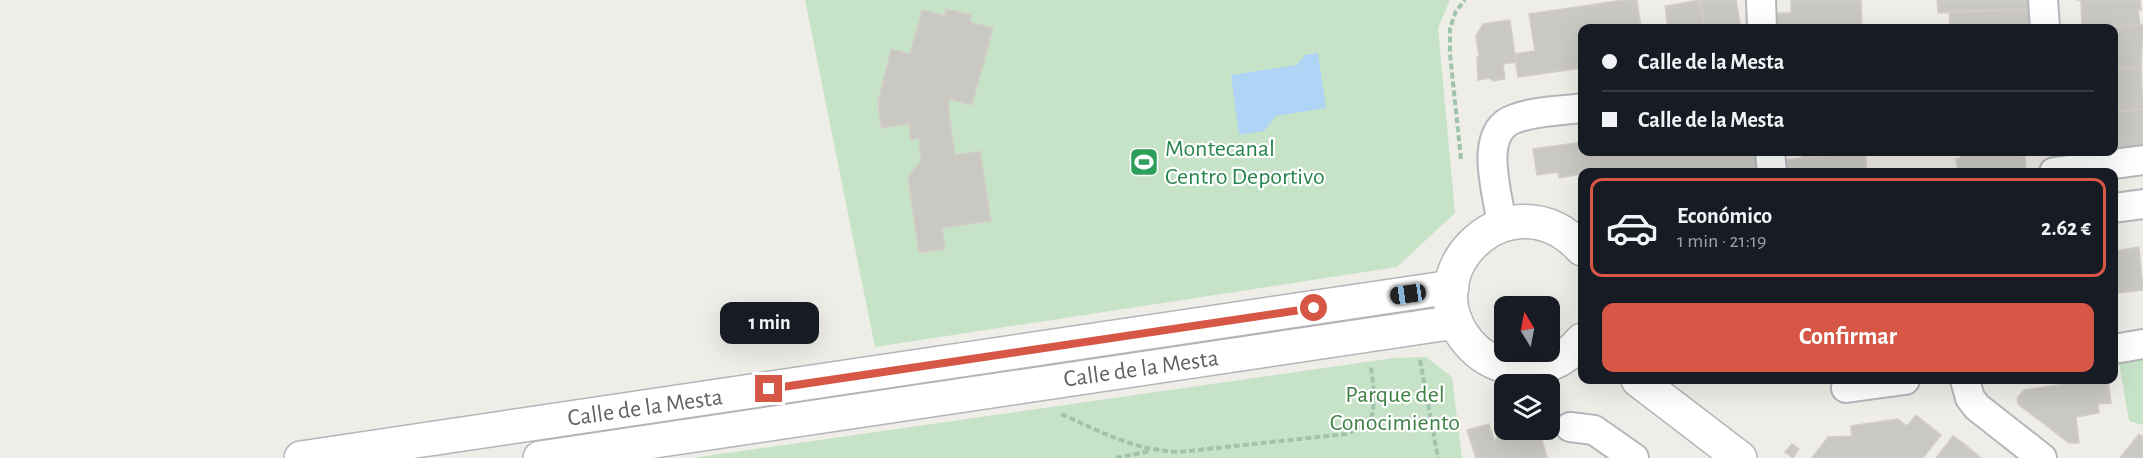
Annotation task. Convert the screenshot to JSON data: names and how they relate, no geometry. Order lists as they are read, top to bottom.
{
  "streets": {
    "street": ["Calle de la Mesta"]
  },
  "parks": ["Parque del Conocimiento"],
  "places": {
    "sports": ["Montecanal Centro Deportivo"]
  },
  "north": "top",
  "page": {
    "banner": ["Calle de la Mesta", "Calle de la Mesta"],
    "list": [
      {
        "name": "Económico",
        "note": "1 min · 21:19",
        "value": "2.62 €"
      }
    ],
    "buttons": "Confirmar",
    "bubble": "1 min"
  }
}
